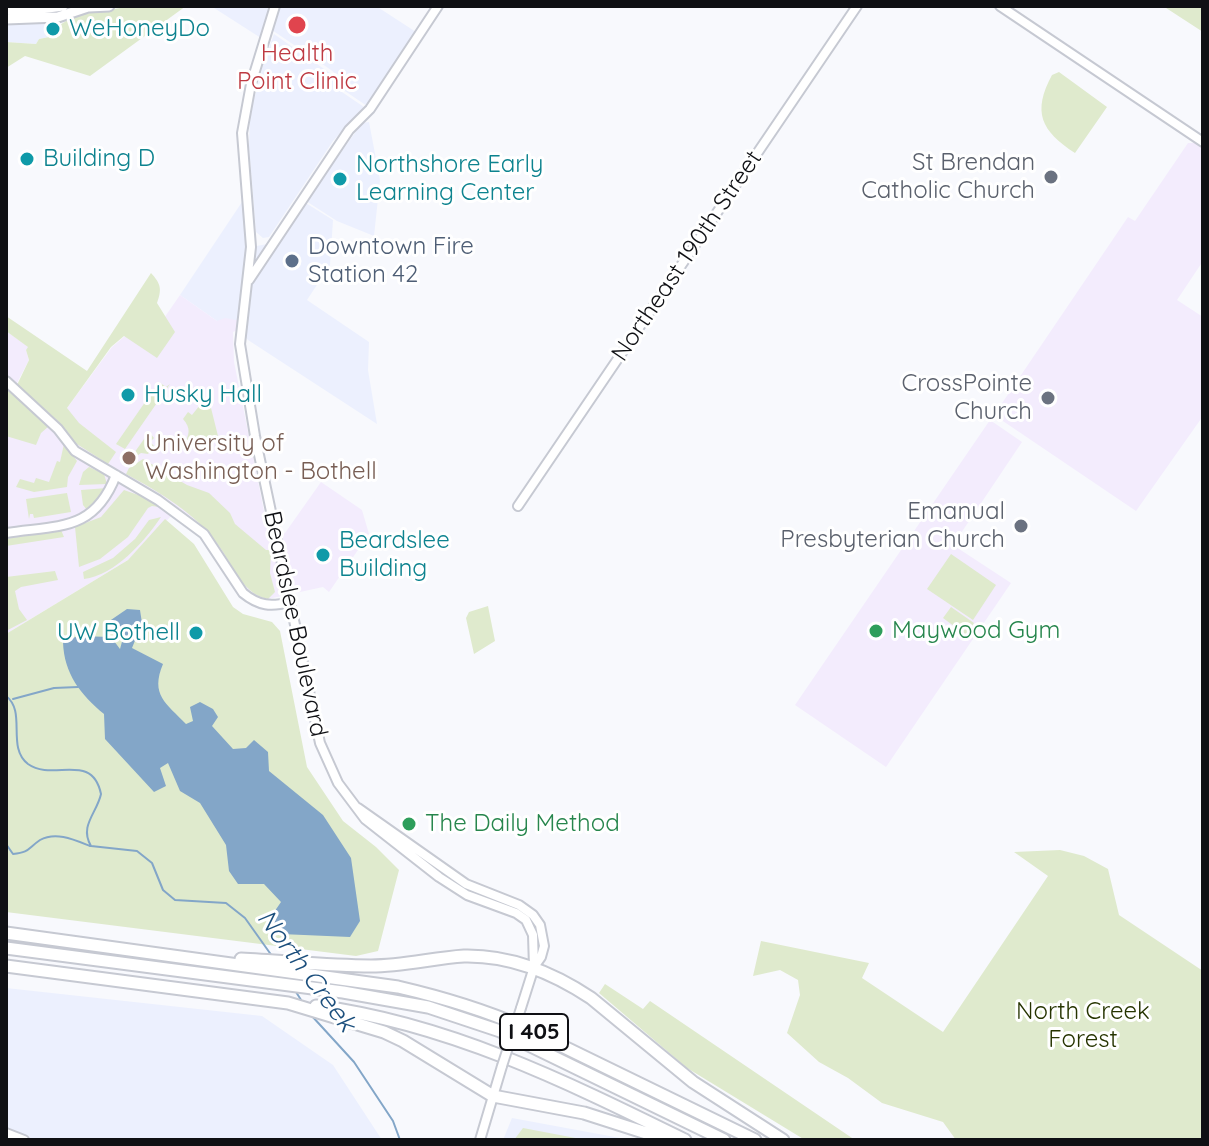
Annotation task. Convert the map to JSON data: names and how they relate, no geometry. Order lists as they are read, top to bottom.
{
  "streets": {
    "highway": ["I 405"],
    "street": ["Northeast 190th Street", "Beardslee Boulevard"]
  },
  "water": ["North Creek"],
  "parks": ["North Creek Forest"],
  "places": [
    "Health Point Clinic",
    "WeHoneyDo",
    "Building D",
    "St Brendan Catholic Church",
    "Northshore Early Learning Center",
    "Downtown Fire Station 42",
    "Husky Hall",
    "CrossPointe Church",
    "University of Washington - Bothell",
    "Emanual Presbyterian Church",
    "Beardslee Building",
    "Maywood Gym",
    "UW Bothell",
    "The Daily Method"
  ]
}
